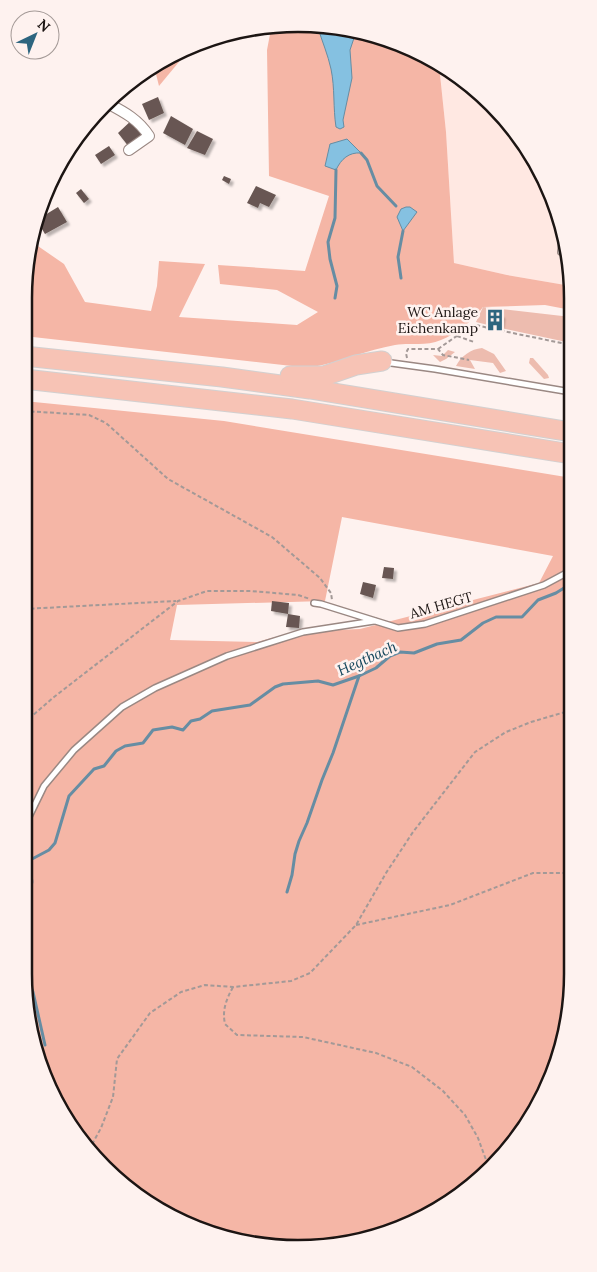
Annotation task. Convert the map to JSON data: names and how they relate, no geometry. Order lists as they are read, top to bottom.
{
  "streets": {
    "lane": ["AM HEGT"]
  },
  "water": ["Hegtbach"],
  "places": {
    "building": ["WC Anlage Eichenkamp"]
  },
  "north": "top right"
}
